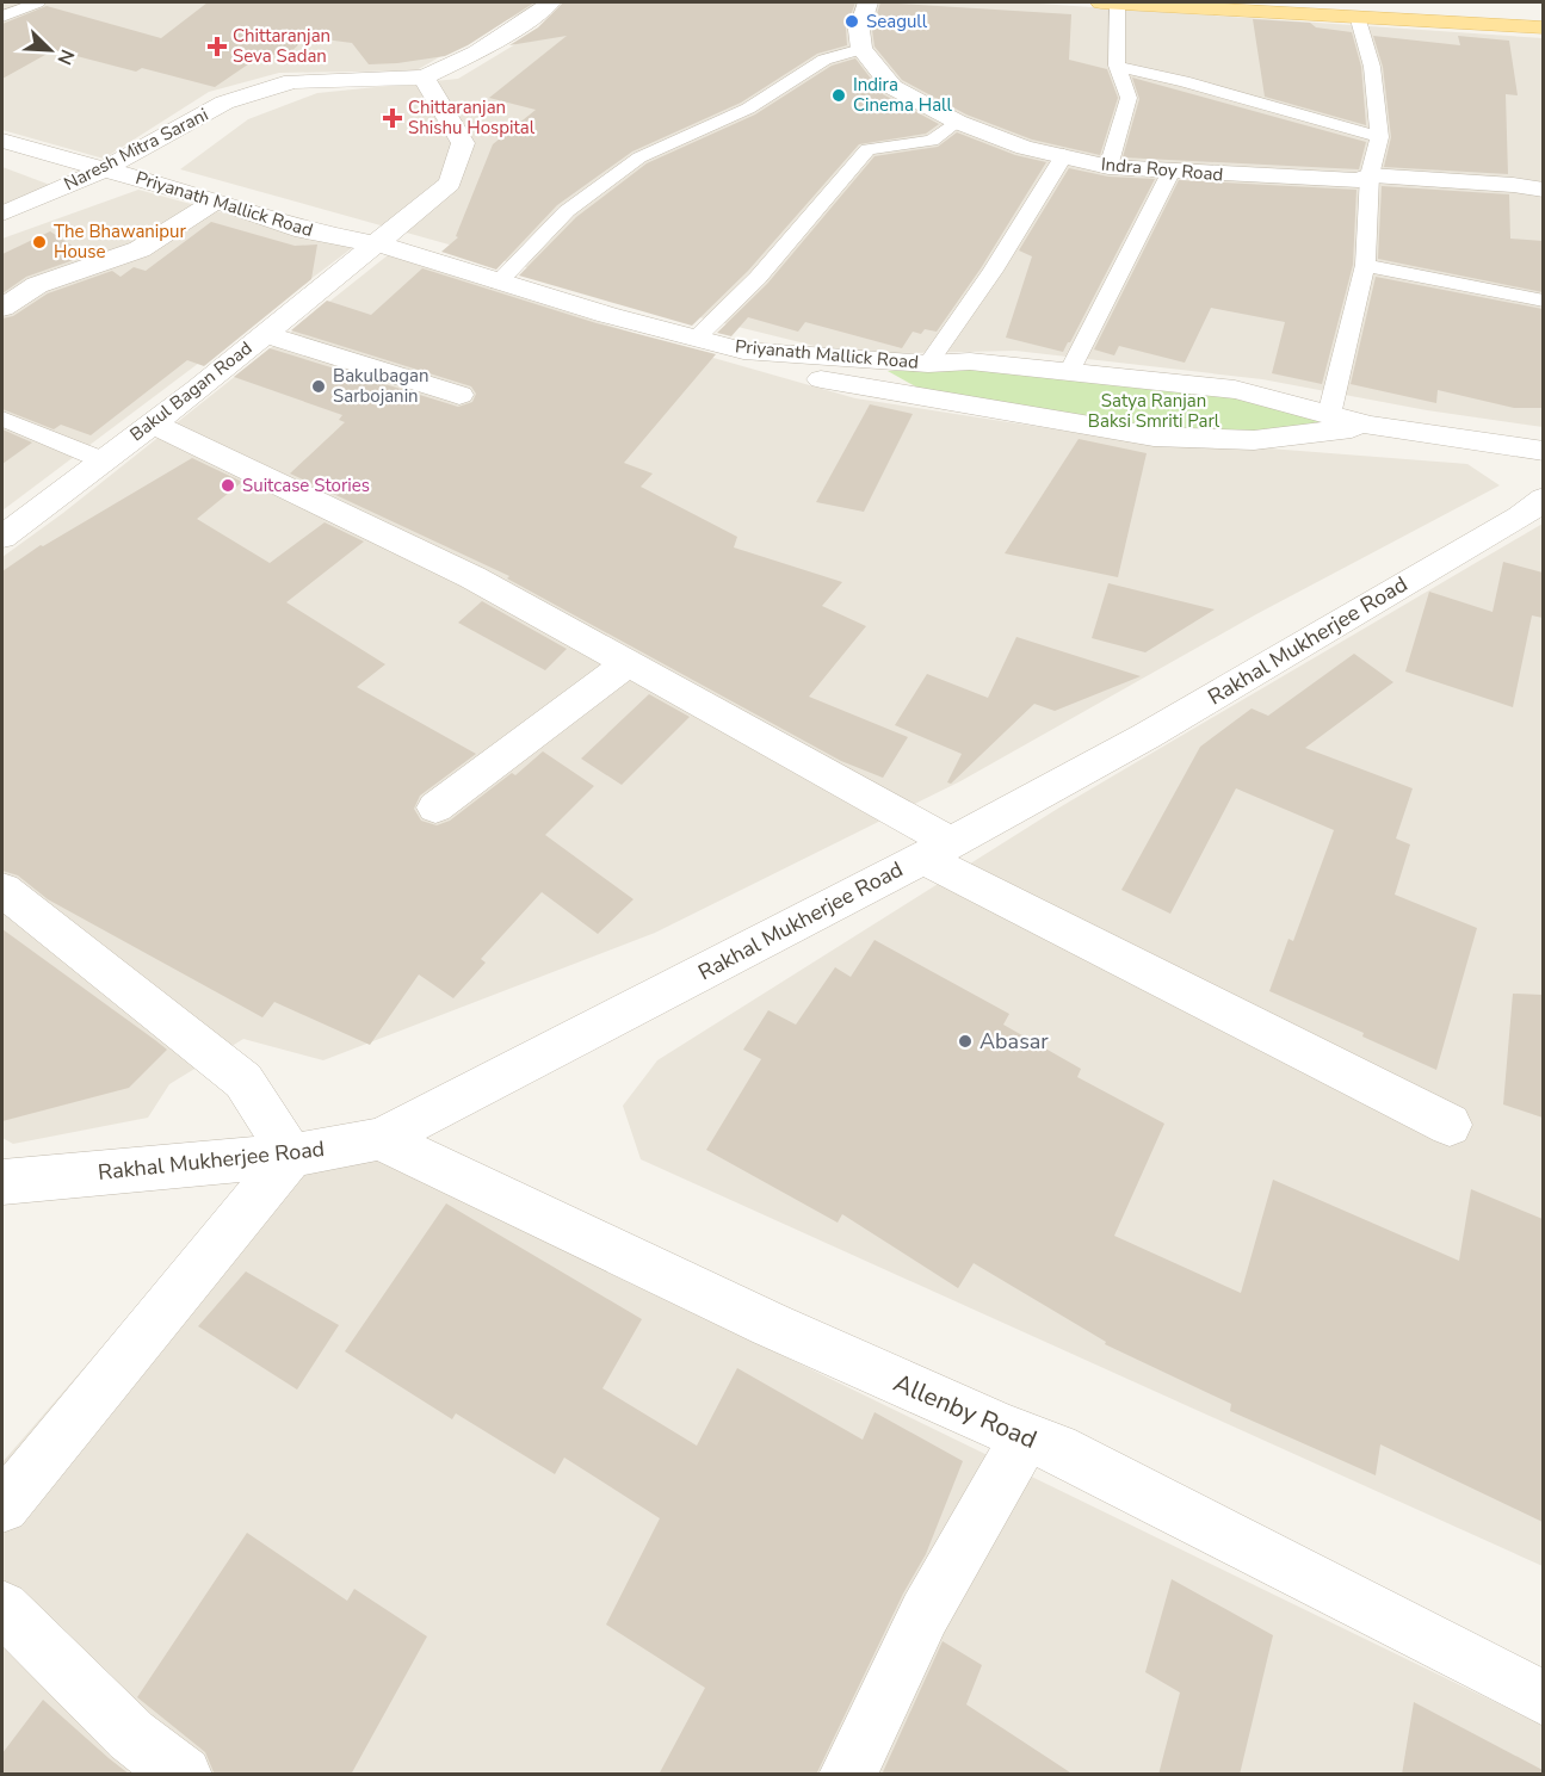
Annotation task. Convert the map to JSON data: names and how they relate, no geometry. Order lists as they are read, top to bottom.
{
  "streets": {
    "street": [
      "Naresh Mitra Sarani",
      "Indra Roy Road",
      "Priyanath Mallick Road",
      "Bakul Bagan Road",
      "Rakhal Mukherjee Road",
      "Allenby Road"
    ]
  },
  "crossings": [
    ["Naresh Mitra Sarani", "Priyanath Mallick Road"],
    ["Naresh Mitra Sarani", "Bakul Bagan Road"],
    ["Priyanath Mallick Road", "Bakul Bagan Road"],
    ["Rakhal Mukherjee Road", "Allenby Road"]
  ],
  "parks": ["Satya Ranjan Baksi Smriti Parl"],
  "places": {
    "other": [
      "Seagull",
      "Indira Cinema Hall",
      "The Bhawanipur House",
      "Bakulbagan Sarbojanin",
      "Suitcase Stories",
      "Abasar"
    ],
    "health": ["Chittaranjan Seva Sadan", "Chittaranjan Shishu Hospital"]
  },
  "north": "bottom right"
}
